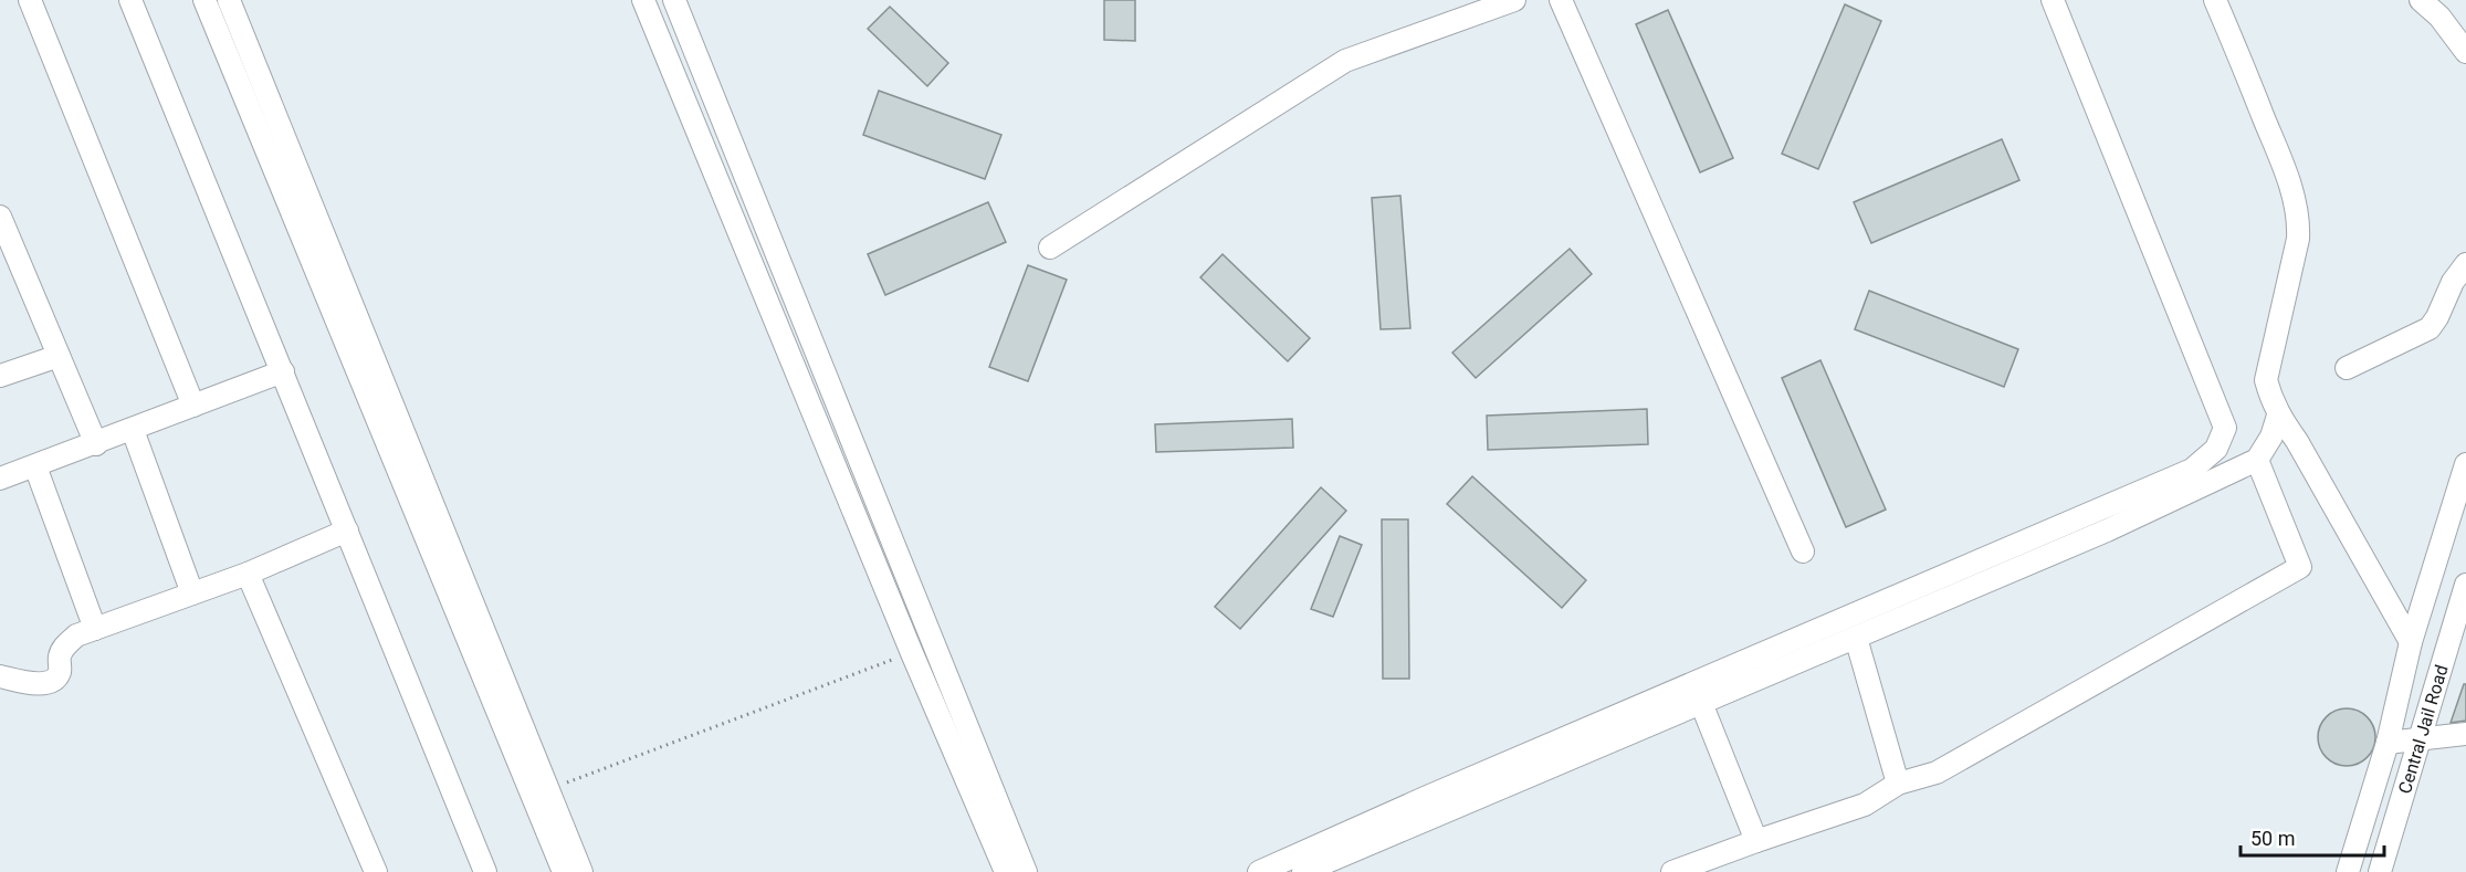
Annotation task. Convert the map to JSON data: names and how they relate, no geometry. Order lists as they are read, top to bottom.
{
  "streets": {
    "street": ["Central Jail Road"]
  },
  "scale_bar": "50 m"
}
